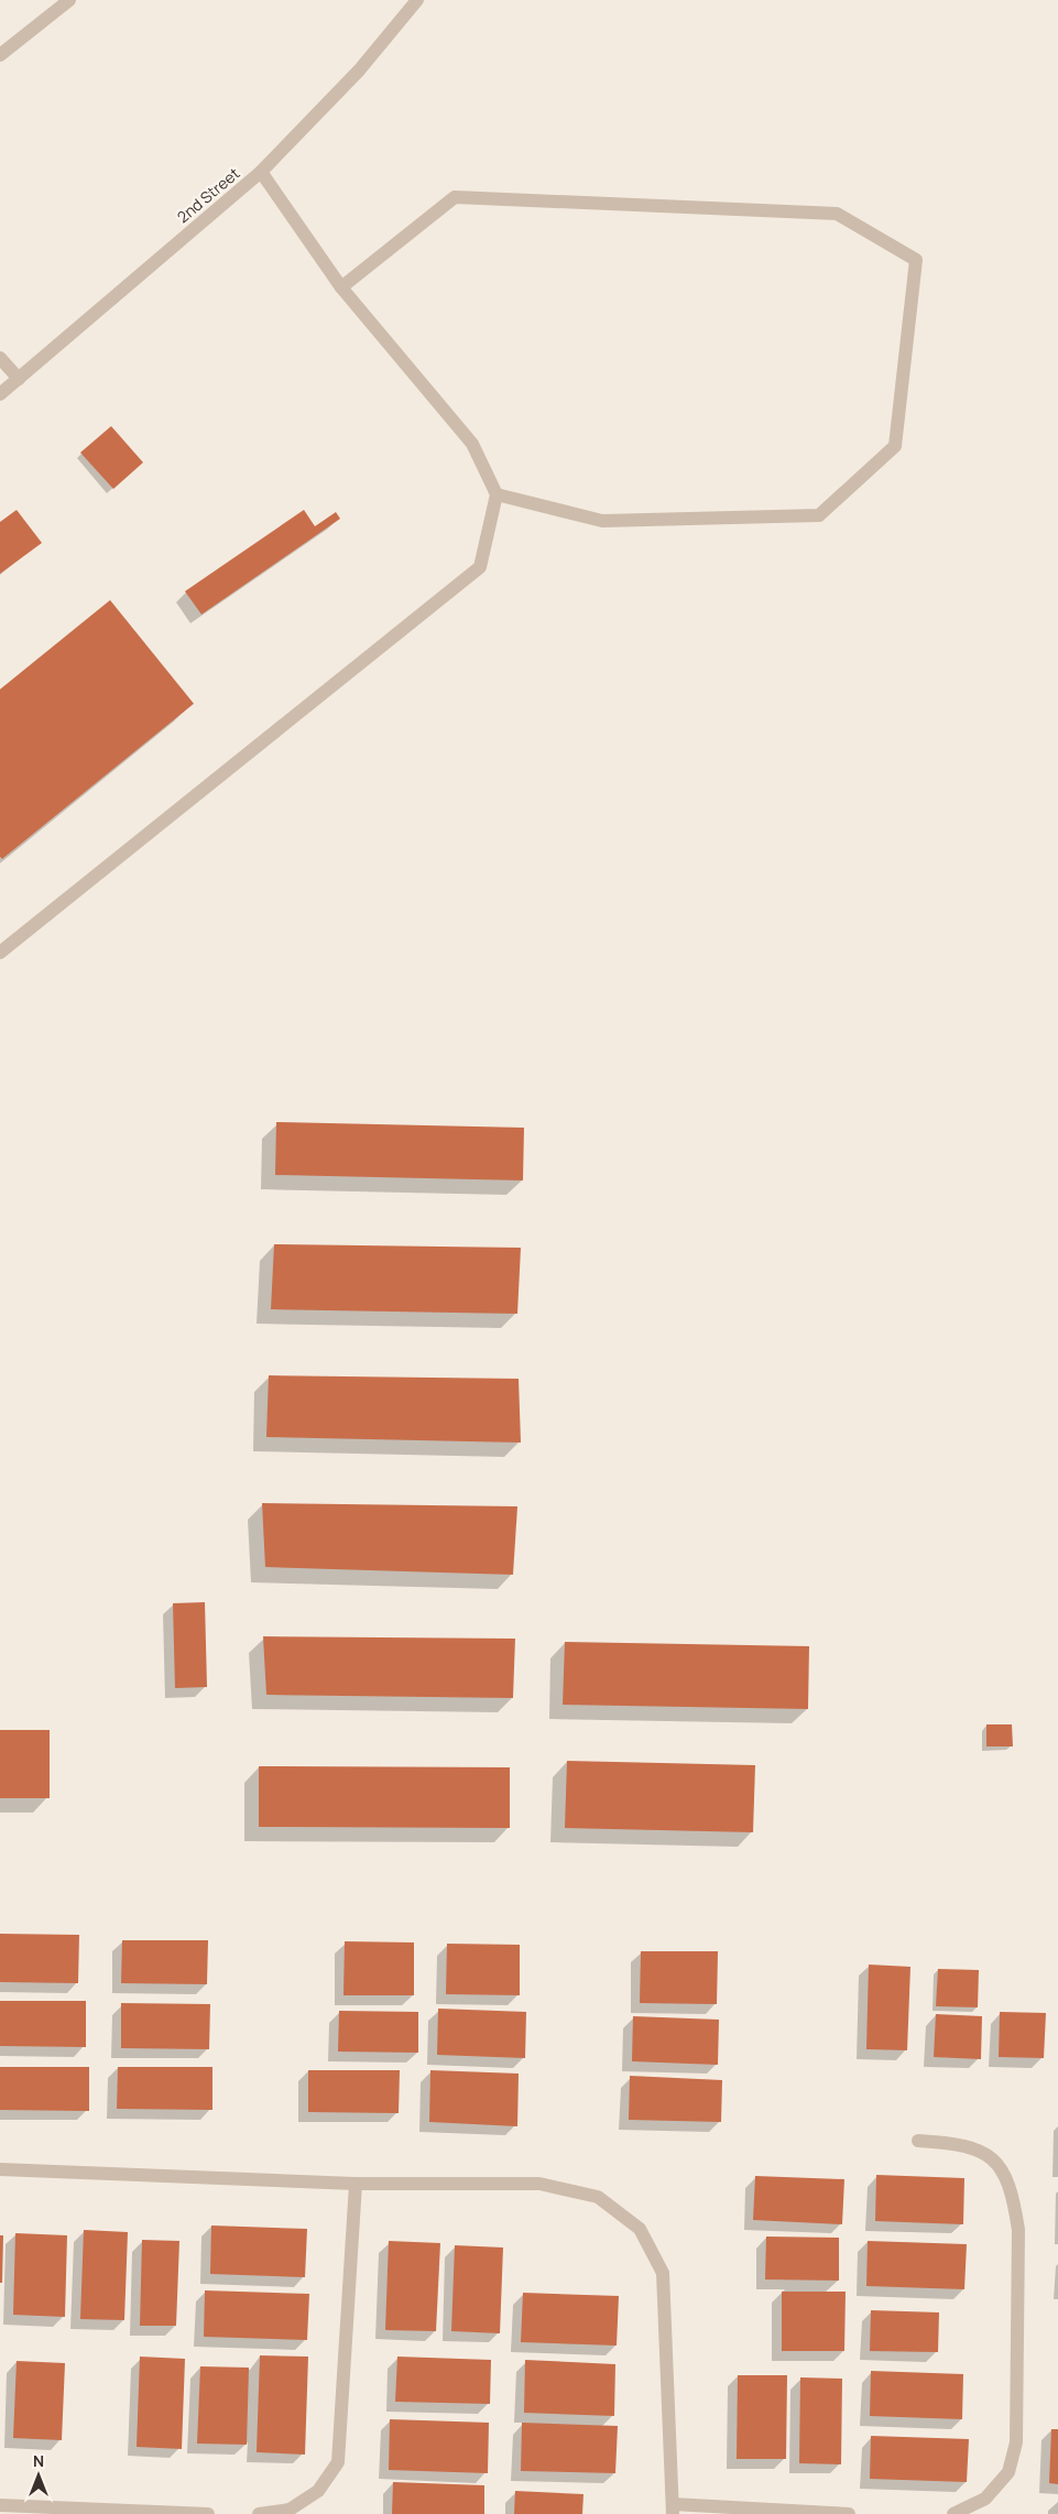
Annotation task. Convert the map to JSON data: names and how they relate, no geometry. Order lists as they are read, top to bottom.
{
  "streets": {
    "street": ["2nd Street"]
  },
  "north": "top"
}
